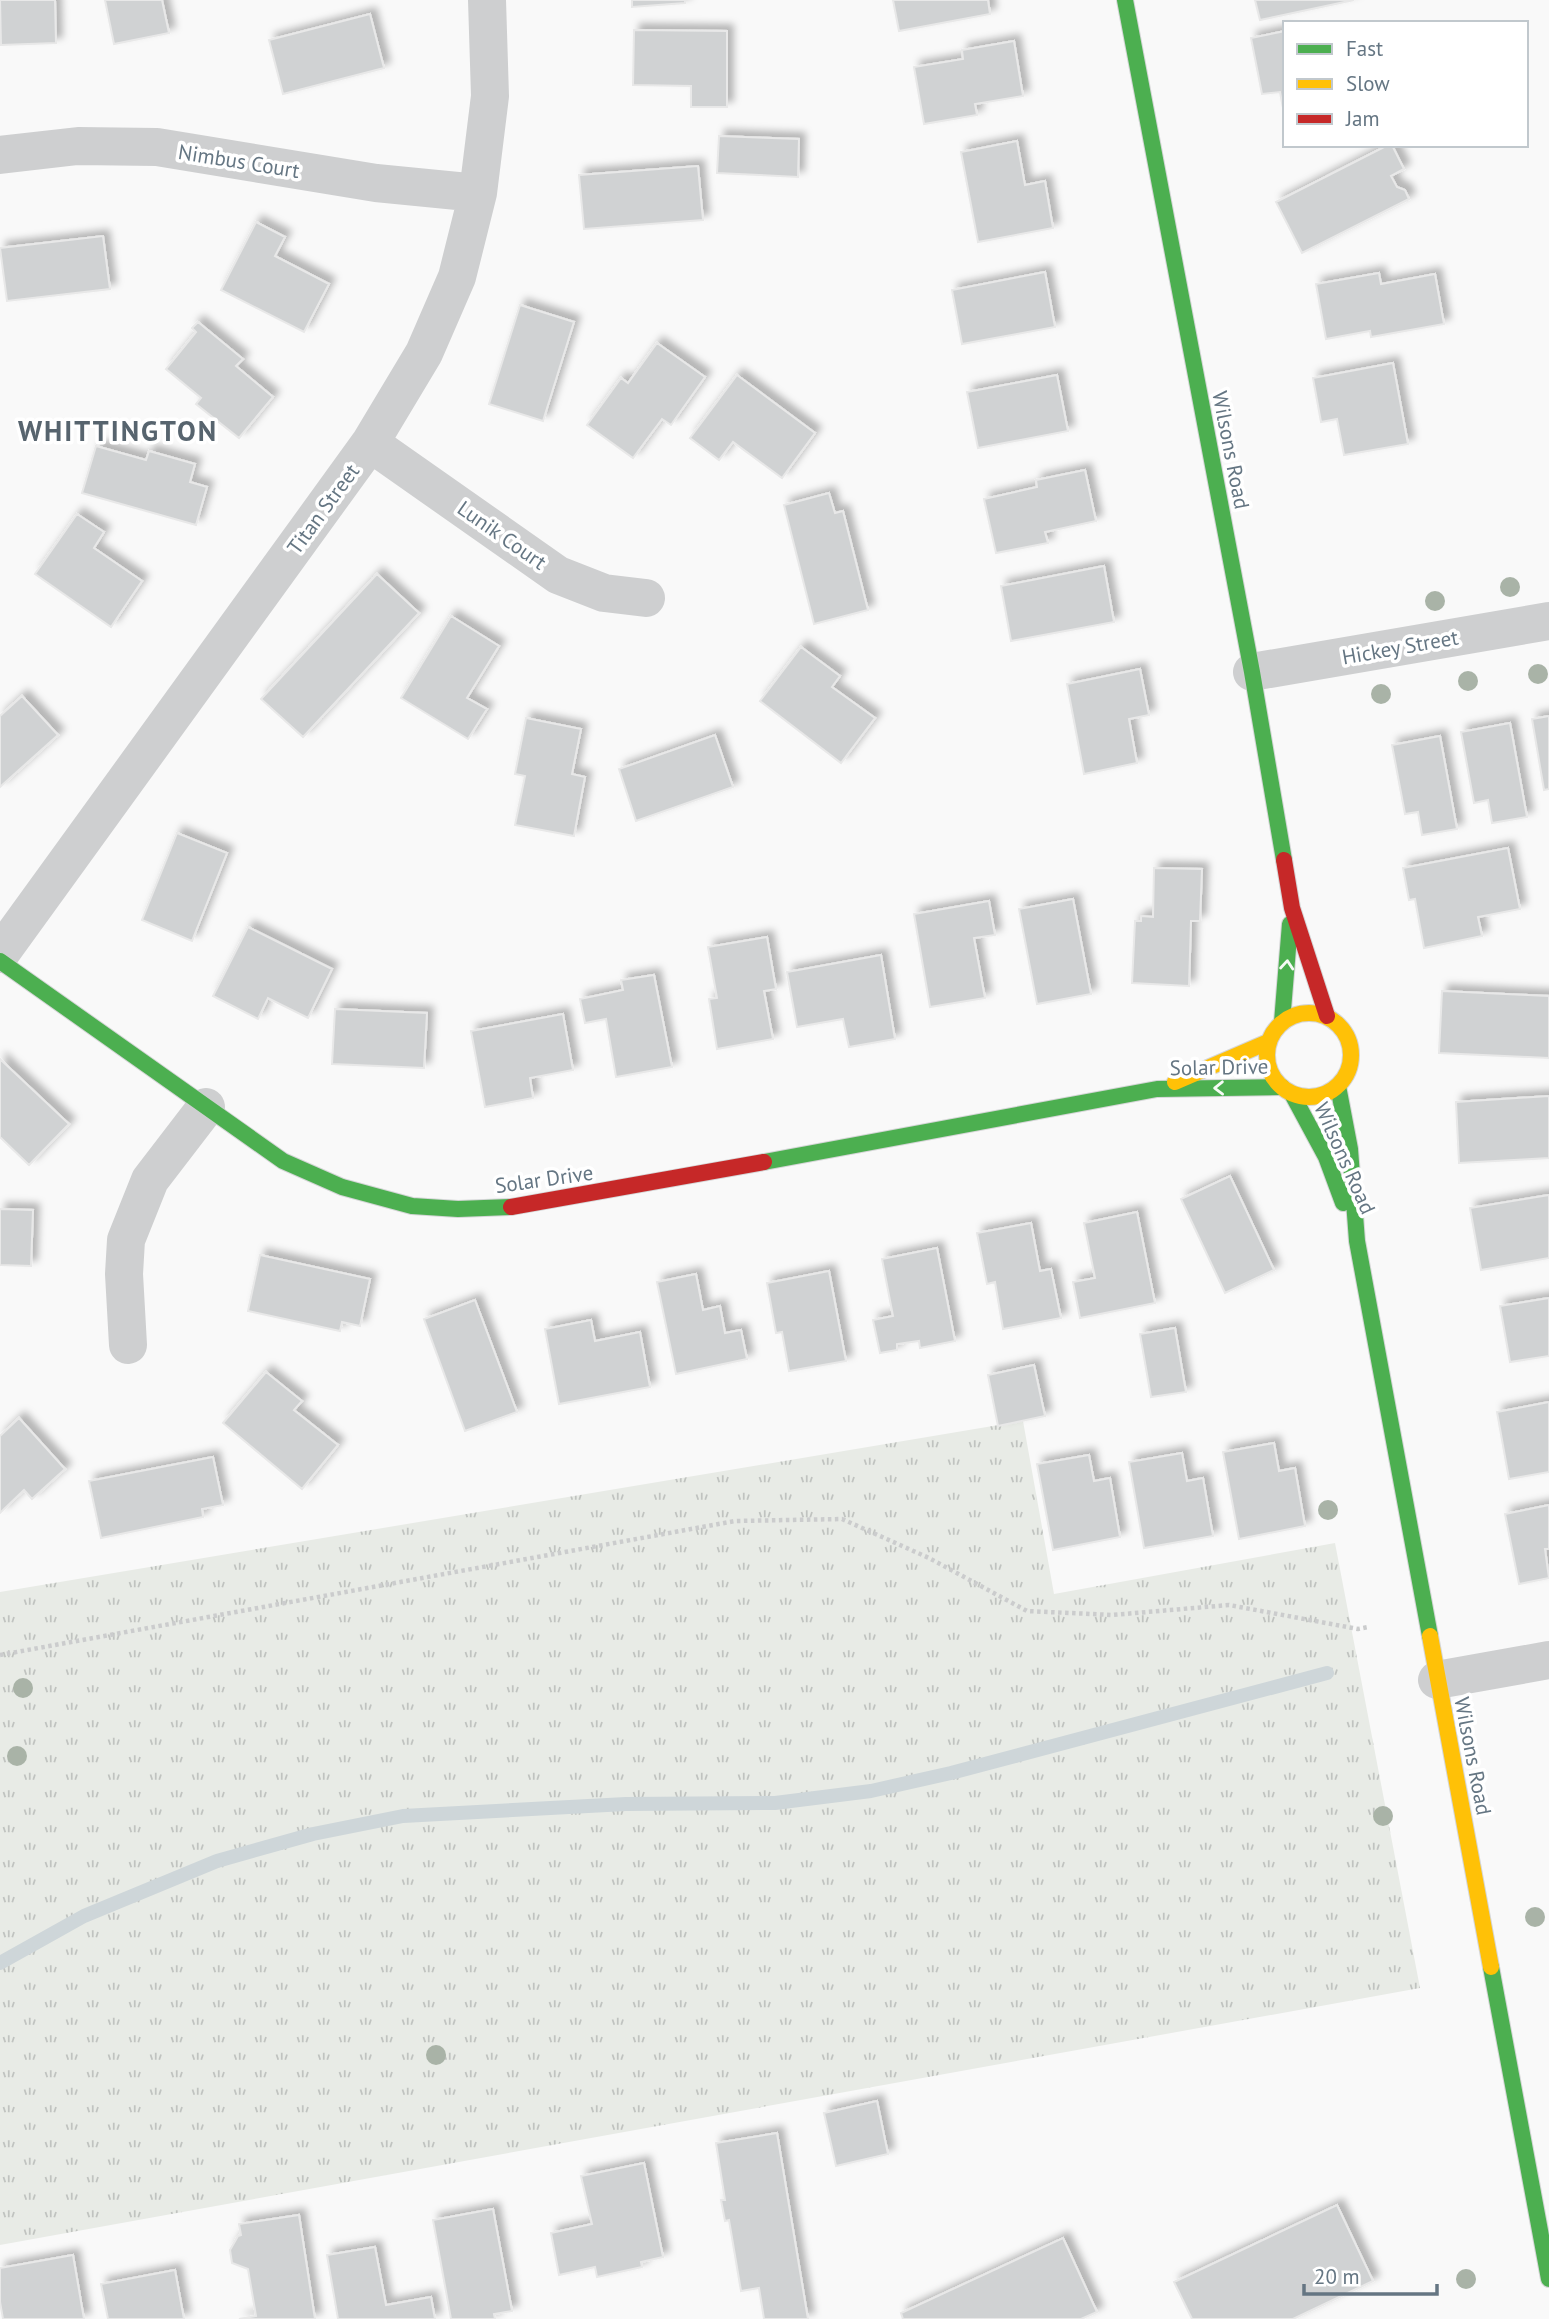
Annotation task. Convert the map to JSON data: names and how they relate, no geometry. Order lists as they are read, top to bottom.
{
  "streets": {
    "street": [
      "Nimbus Court",
      "Wilsons Road",
      "Titan Street",
      "Lunik Court",
      "Hickey Street",
      "Solar Drive"
    ]
  },
  "crossings": [
    ["Nimbus Court", "Titan Street"],
    ["Wilsons Road", "Hickey Street"],
    ["Wilsons Road", "Solar Drive"],
    ["Titan Street", "Lunik Court"]
  ],
  "districts": ["WHITTINGTON"],
  "legend": ["Fast", "Slow", "Jam"],
  "scale_bar": "20 m"
}
